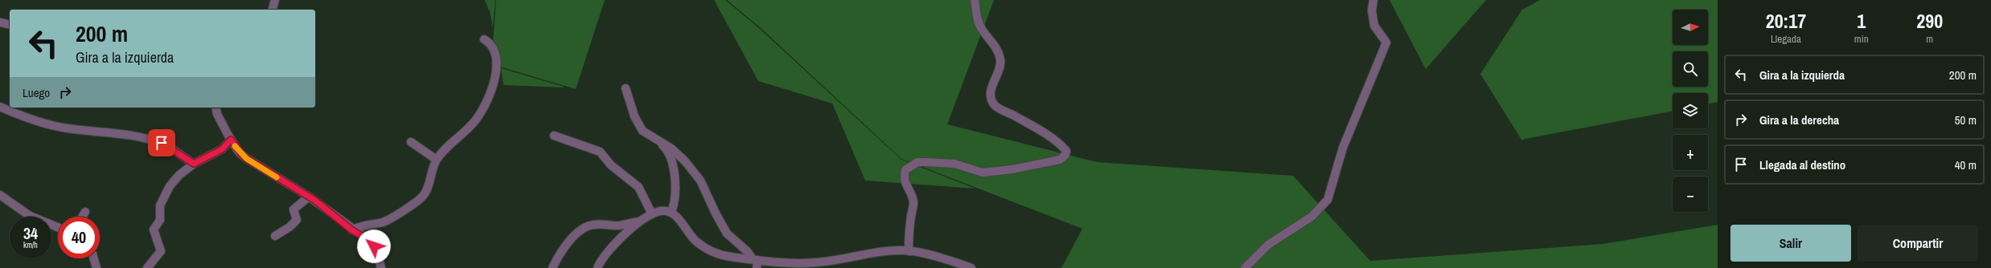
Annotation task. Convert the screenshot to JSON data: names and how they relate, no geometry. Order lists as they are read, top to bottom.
{
  "north": "right",
  "page": {
    "eta": [
      "20:17",
      "Llegada",
      "1",
      "min",
      "290",
      "m"
    ],
    "map_buttons": ["+", "−"],
    "turn": ["200 m", "Gira a la izquierda"],
    "list": [
      {
        "name": "Gira a la izquierda",
        "value": "200 m"
      },
      {
        "name": "Gira a la derecha",
        "value": "50 m"
      },
      {
        "name": "Llegada al destino",
        "value": "40 m"
      }
    ],
    "then": "Luego",
    "speed": "34 km/h",
    "limit": "40",
    "buttons": ["Salir", "Compartir"]
  }
}
